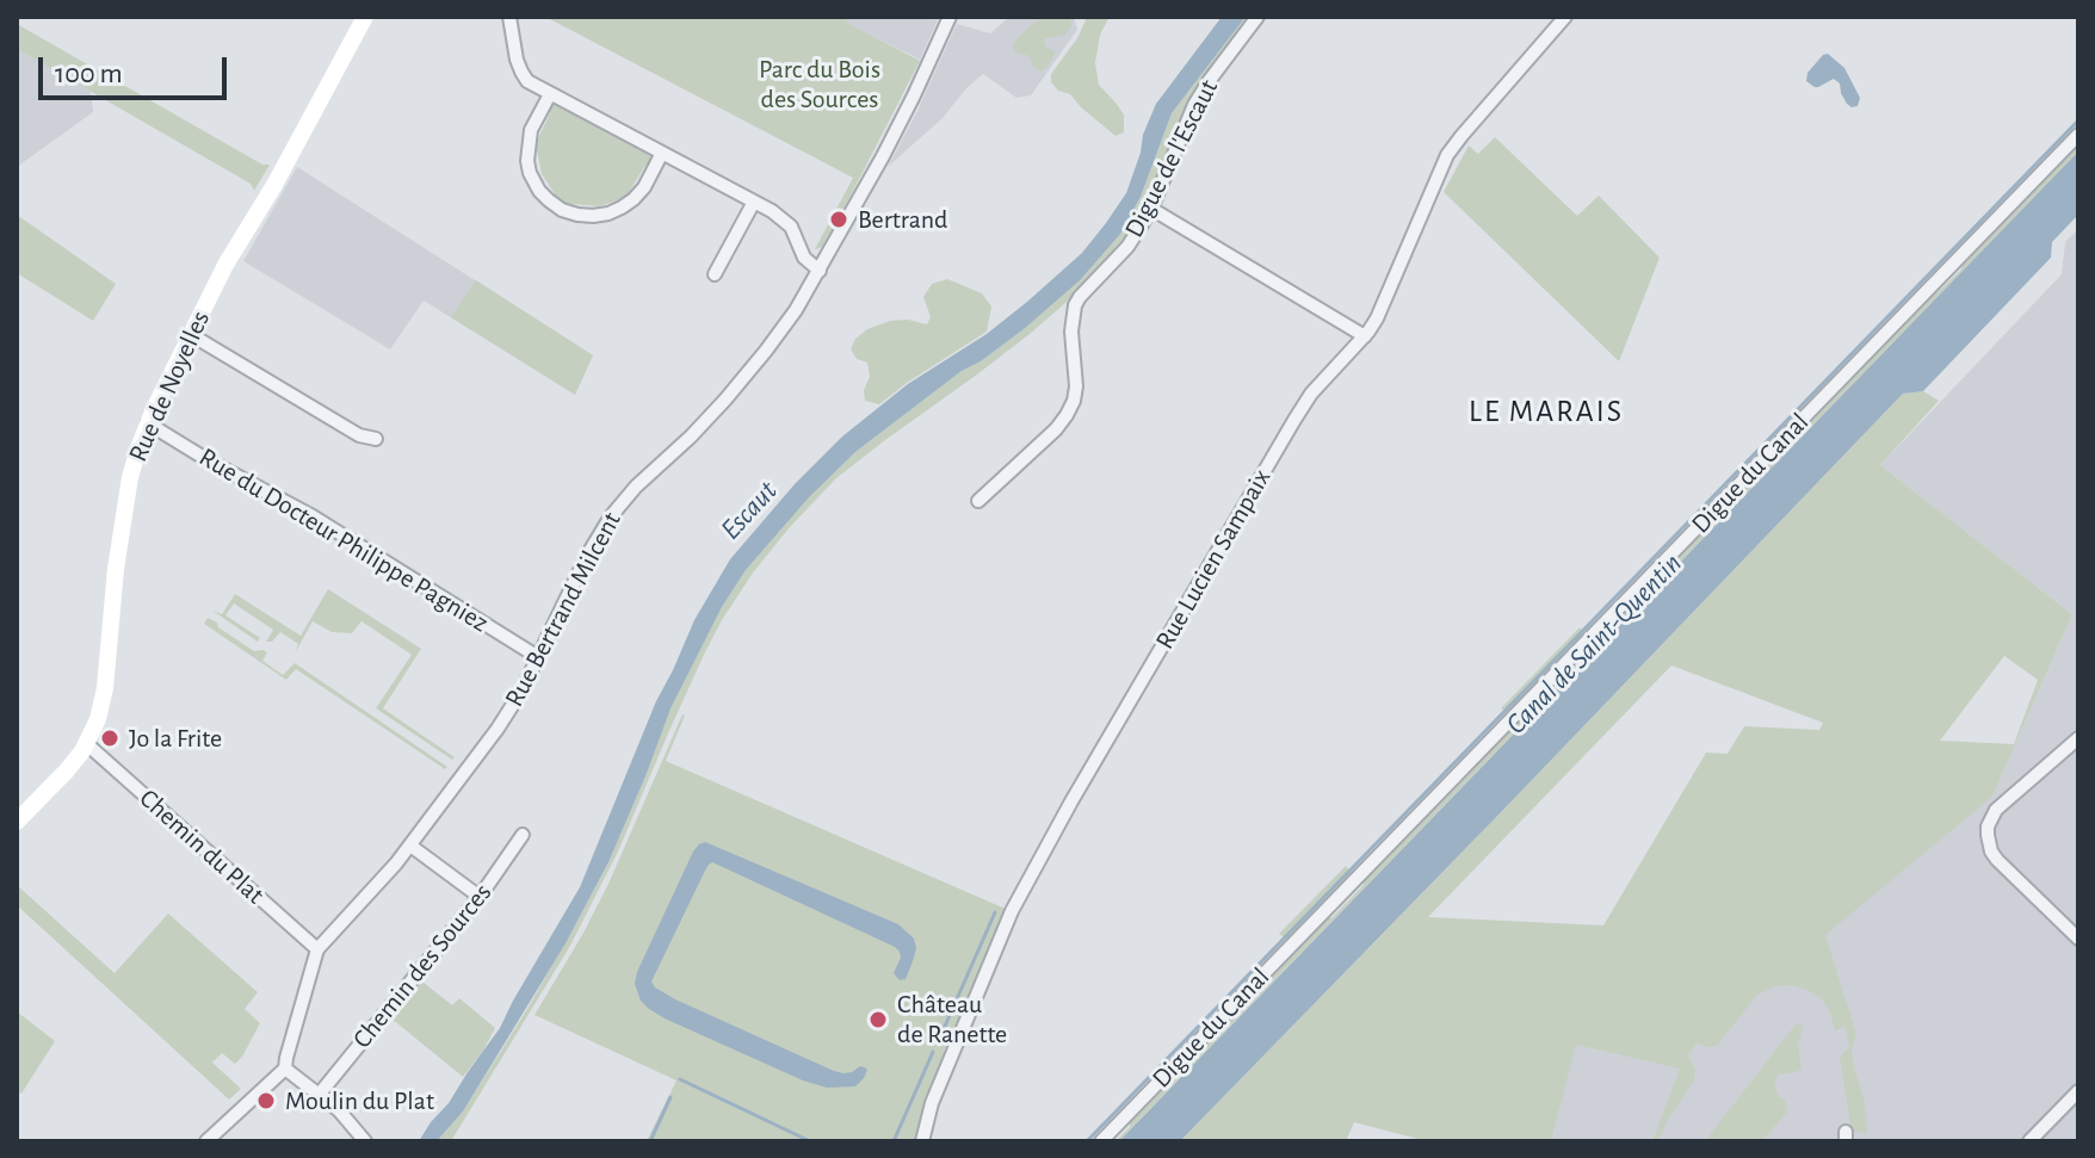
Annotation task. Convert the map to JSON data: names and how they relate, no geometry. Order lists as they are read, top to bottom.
{
  "streets": {
    "street": [
      "Digue de l'Escaut",
      "Rue de Noyelles",
      "Digue du Canal",
      "Rue du Docteur Philippe Pagniez",
      "Rue Lucien Sampaix",
      "Rue Bertrand Milcent",
      "Chemin du Plat",
      "Chemin des Sources"
    ]
  },
  "crossings": [
    ["Rue de Noyelles", "Rue du Docteur Philippe Pagniez"],
    ["Rue de Noyelles", "Chemin du Plat"],
    ["Rue du Docteur Philippe Pagniez", "Rue Bertrand Milcent"],
    ["Rue Bertrand Milcent", "Chemin du Plat"]
  ],
  "districts": ["LE MARAIS"],
  "water": ["Escaut", "Canal de Saint-Quentin"],
  "parks": ["Parc du Bois des Sources"],
  "places": [
    "Bertrand",
    "Jo la Frite",
    "Château de Ranette",
    "Moulin du Plat"
  ],
  "scale_bar": "100 m"
}
